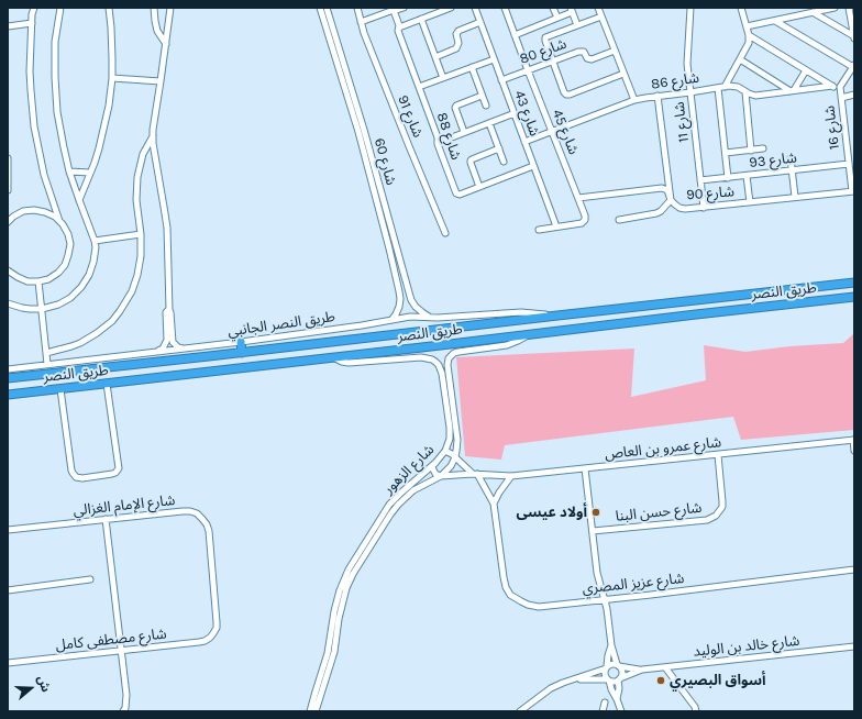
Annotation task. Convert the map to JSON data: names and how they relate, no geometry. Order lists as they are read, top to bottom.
{
  "streets": {
    "highway": ["طريق النصر"],
    "street": [
      "شارع 80",
      "شارع 86",
      "شارع 43",
      "شارع 91",
      "شارع 11",
      "شارع 16",
      "شارع 45",
      "شارع 88",
      "شارع 93",
      "شارع 60",
      "شارع 90",
      "طريق النصر الجانبي",
      "شارع عمرو بن العاص",
      "شارع الزهور",
      "شارع الإمام الغزالي",
      "شارع حسن البنا",
      "شارع عزيز المصري",
      "شارع مصطفى كامل",
      "شارع خالد بن الوليد"
    ]
  },
  "crossings": [
    ["شارع 80", "شارع 43"],
    ["شارع 80", "شارع 45"],
    ["شارع 86", "شارع 43"],
    ["شارع 86", "شارع 11"],
    ["شارع 86", "شارع 45"],
    ["شارع 43", "شارع 45"],
    ["شارع 43", "شارع 88"],
    ["شارع 11", "شارع 93"],
    ["شارع 11", "شارع 90"],
    ["شارع 16", "شارع 93"],
    ["شارع 16", "شارع 90"],
    ["شارع 45", "شارع 90"],
    ["شارع 60", "طريق النصر الجانبي"],
    ["طريق النصر", "طريق النصر الجانبي"],
    ["طريق النصر", "شارع الزهور"],
    ["شارع عمرو بن العاص", "شارع الزهور"],
    ["شارع عمرو بن العاص", "شارع حسن البنا"],
    ["شارع عمرو بن العاص", "شارع عزيز المصري"],
    ["شارع الإمام الغزالي", "شارع مصطفى كامل"]
  ],
  "places": ["أولاد عيسى", "أسواق البصيري"],
  "north": "right"
}
